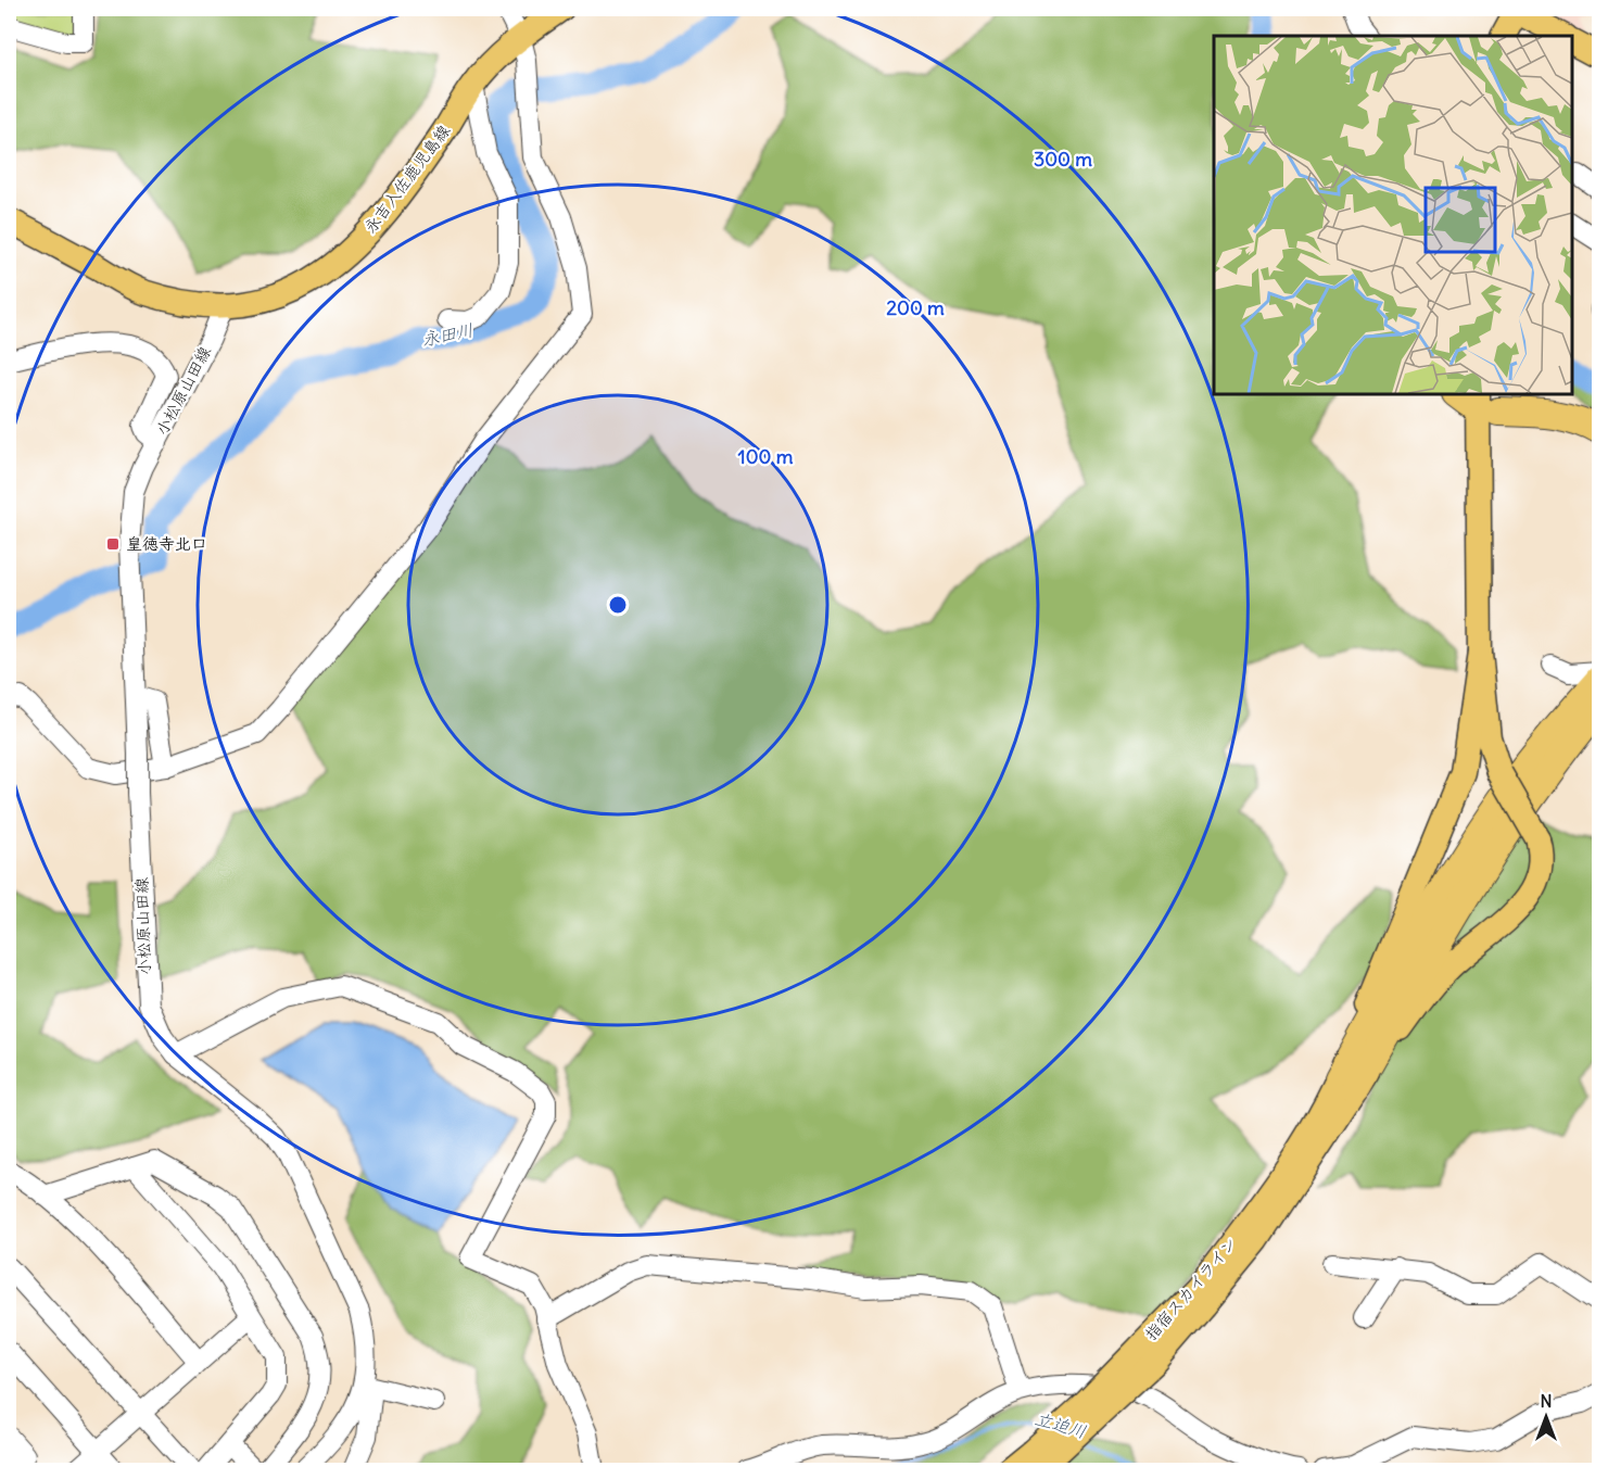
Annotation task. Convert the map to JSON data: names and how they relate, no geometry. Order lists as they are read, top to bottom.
{
  "streets": {
    "main road": ["永吉入佐鹿児島線", "指宿スカイライン"],
    "street": ["小松原山田線"]
  },
  "crossings": [
    ["永吉入佐鹿児島線", "小松原山田線"]
  ],
  "water": ["永田川", "立迫川"],
  "places": {
    "transit": ["皇徳寺北口"]
  },
  "north": "top",
  "rings": ["300 m", "200 m", "100 m"]
}
